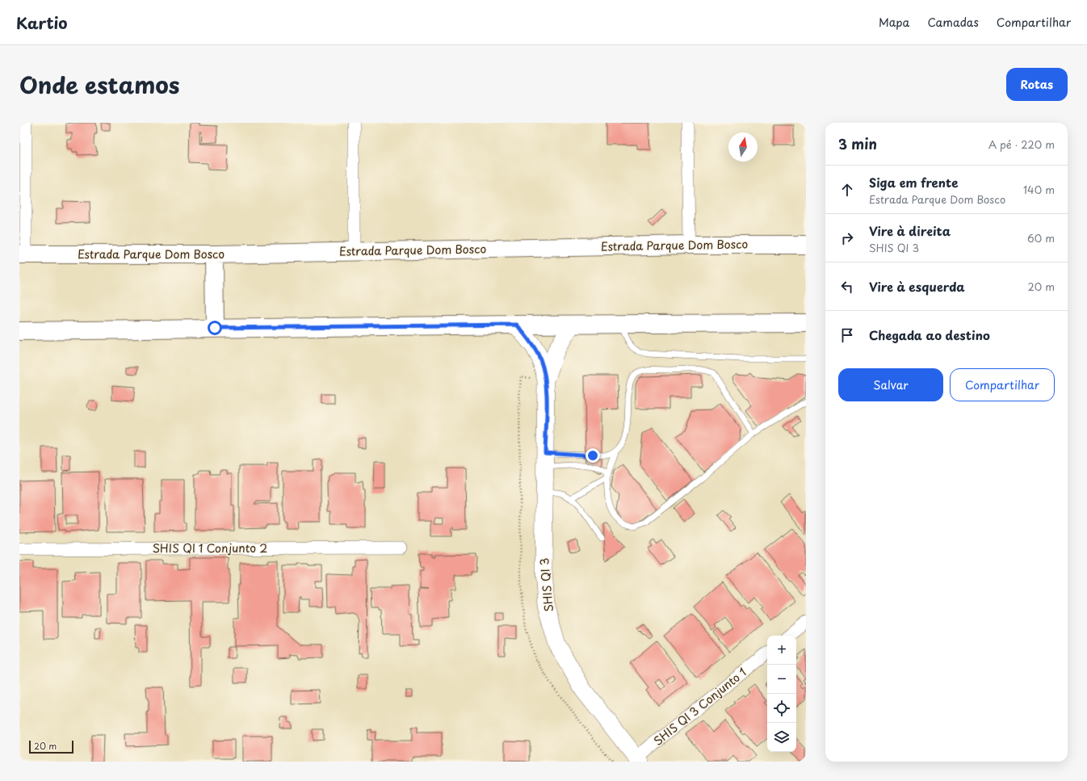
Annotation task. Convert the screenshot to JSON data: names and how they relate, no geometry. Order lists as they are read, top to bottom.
{
  "streets": {
    "main road": ["Estrada Parque Dom Bosco"],
    "street": ["SHIS QI 1 Conjunto 2", "SHIS QI 3", "SHIS QI 3 Conjunto 1"]
  },
  "crossings": [
    ["SHIS QI 3", "SHIS QI 3 Conjunto 1"]
  ],
  "scale_bar": "20 m",
  "north": "top",
  "page": {
    "header": "Kartio",
    "nav": ["Mapa", "Camadas", "Compartilhar"],
    "title": "Onde estamos",
    "buttons": [
      "Rotas",
      ["Salvar", "Compartilhar"]
    ],
    "heading": ["3 min", "A pé · 220 m"],
    "list": [
      ["Siga em frente", "Estrada Parque Dom Bosco", "140 m"],
      ["Vire à direita", "SHIS QI 3", "60 m"],
      ["Vire à esquerda", "20 m"],
      "Chegada ao destino"
    ],
    "map_buttons": ["+", "−"],
    "scale": "20 m"
  }
}
